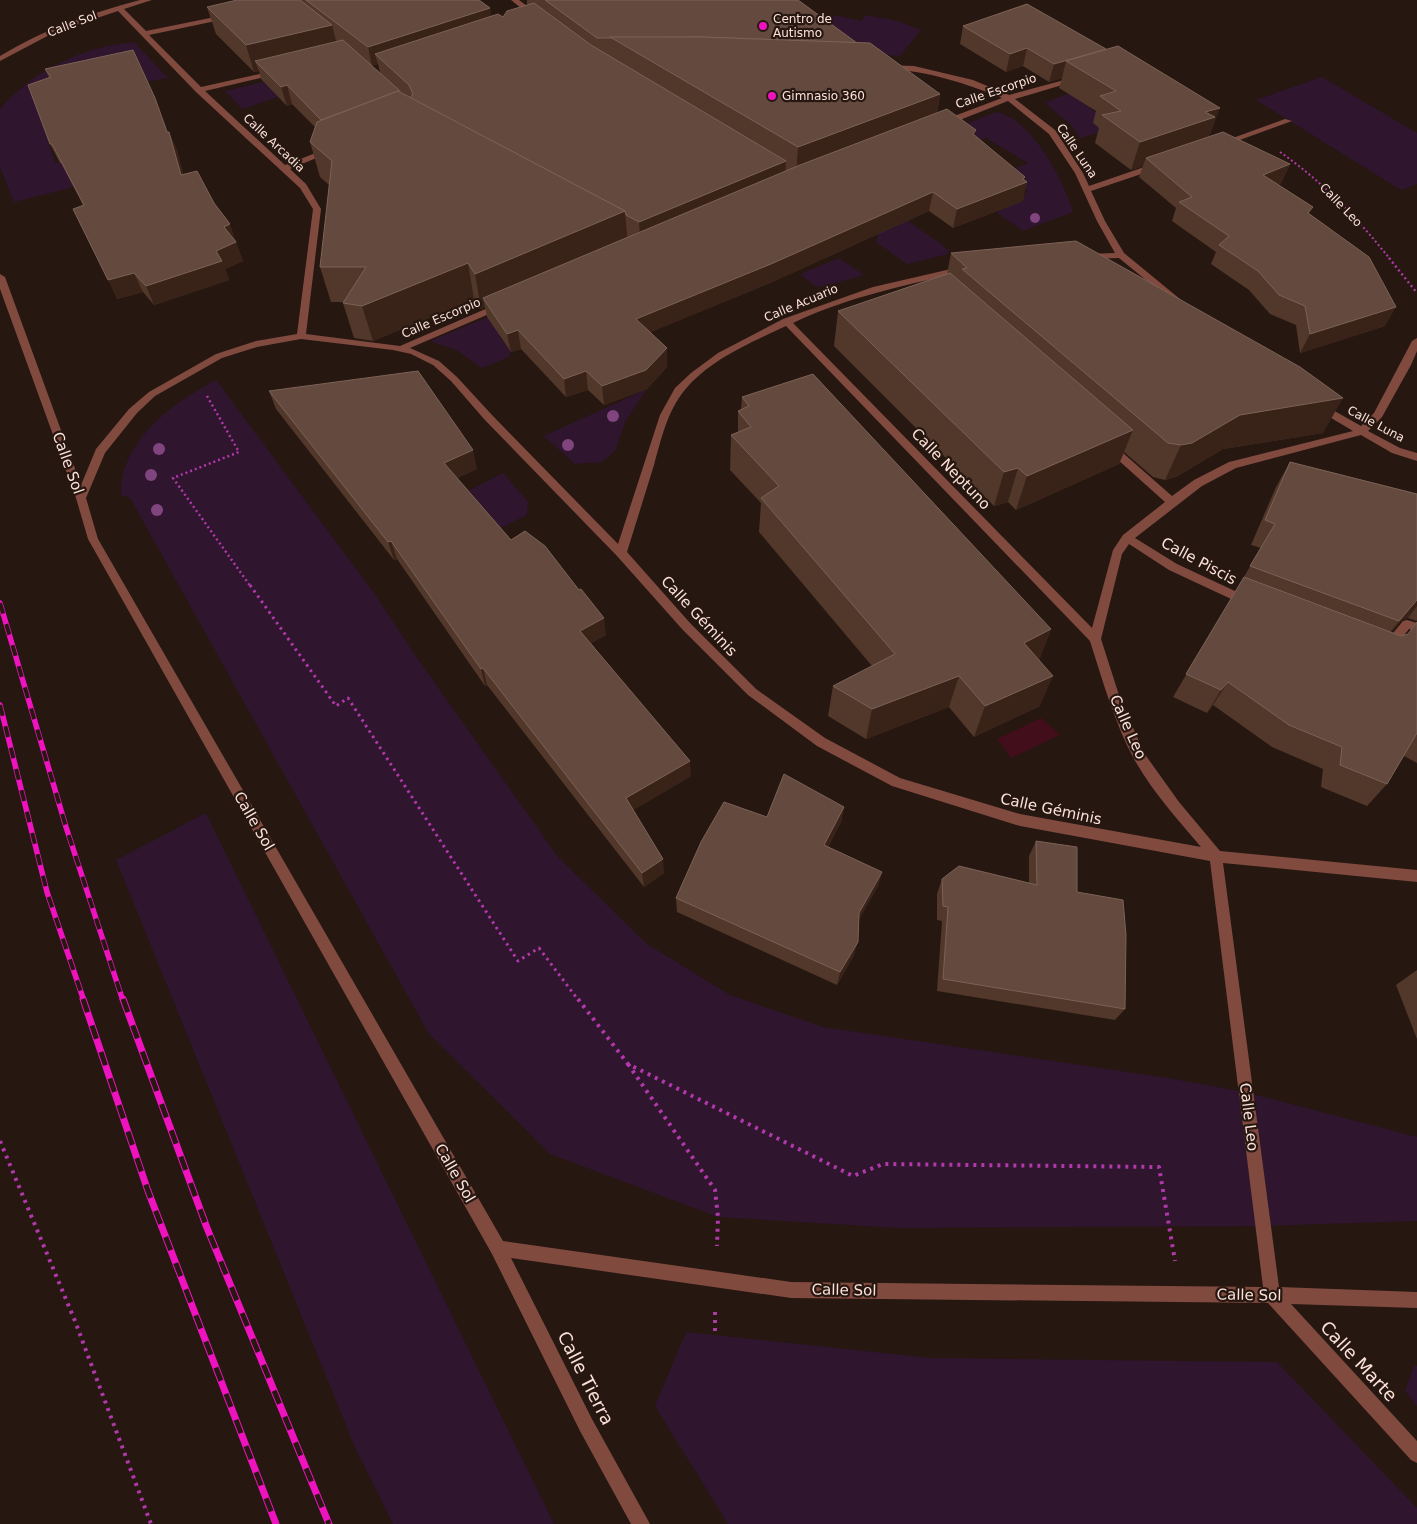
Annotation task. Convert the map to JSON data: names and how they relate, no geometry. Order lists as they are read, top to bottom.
{
  "streets": {
    "street": [
      "Calle Sol",
      "Calle Escorpio",
      "Calle Arcadia",
      "Calle Luna",
      "Calle Leo",
      "Calle Acuario",
      "Calle Neptuno",
      "Calle Piscis",
      "Calle Géminis",
      "Calle Marte",
      "Calle Tierra"
    ]
  },
  "crossings": [
    ["Calle Sol", "Calle Arcadia"],
    ["Calle Sol", "Calle Leo"],
    ["Calle Sol", "Calle Géminis"],
    ["Calle Sol", "Calle Marte"],
    ["Calle Sol", "Calle Tierra"],
    ["Calle Escorpio", "Calle Luna"],
    ["Calle Escorpio", "Calle Géminis"],
    ["Calle Arcadia", "Calle Géminis"],
    ["Calle Leo", "Calle Neptuno"],
    ["Calle Leo", "Calle Géminis"],
    ["Calle Leo", "Calle Marte"],
    ["Calle Acuario", "Calle Neptuno"],
    ["Calle Acuario", "Calle Géminis"]
  ],
  "places": ["Centro de Autismo", "Gimnasio 360"]
}
